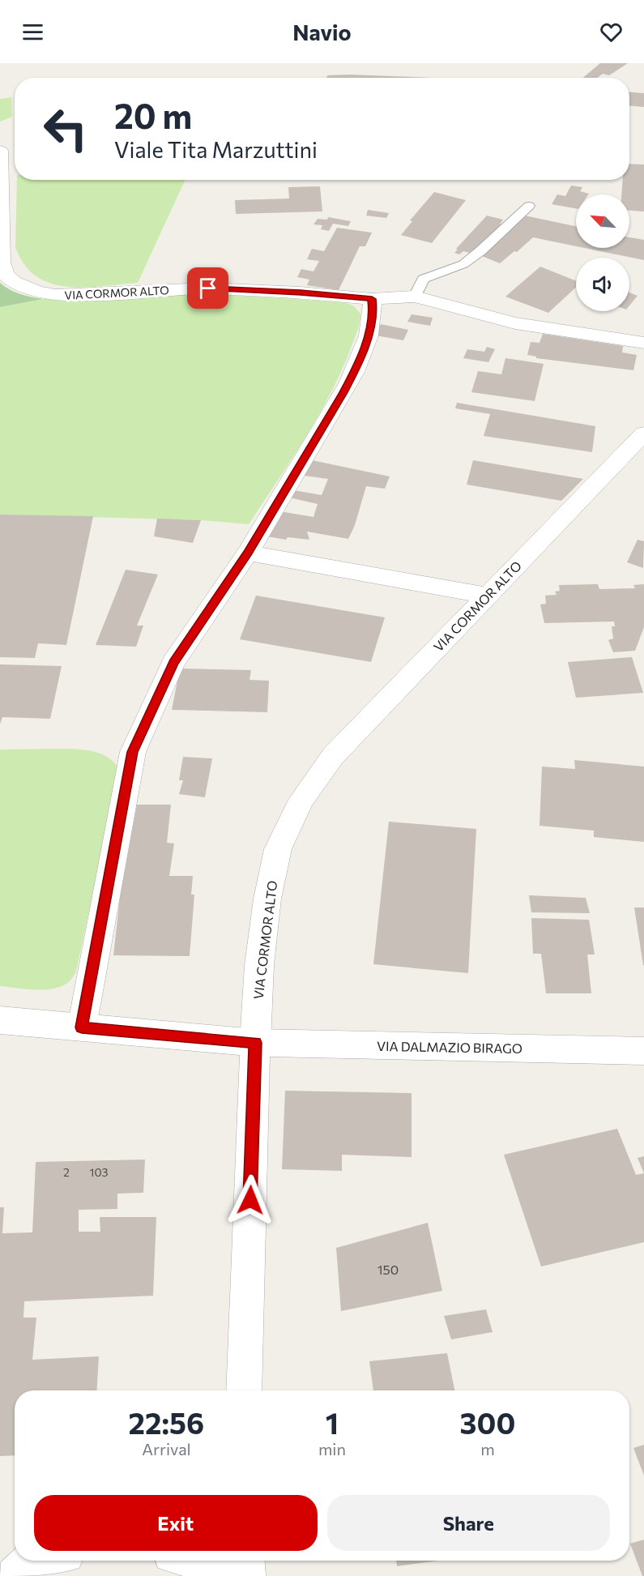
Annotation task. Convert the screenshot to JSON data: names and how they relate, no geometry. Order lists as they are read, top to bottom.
{
  "streets": {
    "street": ["VIA CORMOR ALTO", "VIA DALMAZIO BIRAGO"]
  },
  "crossings": [
    ["VIA CORMOR ALTO", "VIA DALMAZIO BIRAGO"]
  ],
  "house_numbers": ["2", "103", "150"],
  "north": "top left",
  "page": {
    "header": "Navio",
    "turn": ["20 m", "Viale Tita Marzuttini"],
    "eta": [
      "22:56",
      "Arrival",
      "1",
      "min",
      "300",
      "m"
    ],
    "buttons": ["Exit", "Share"]
  }
}
